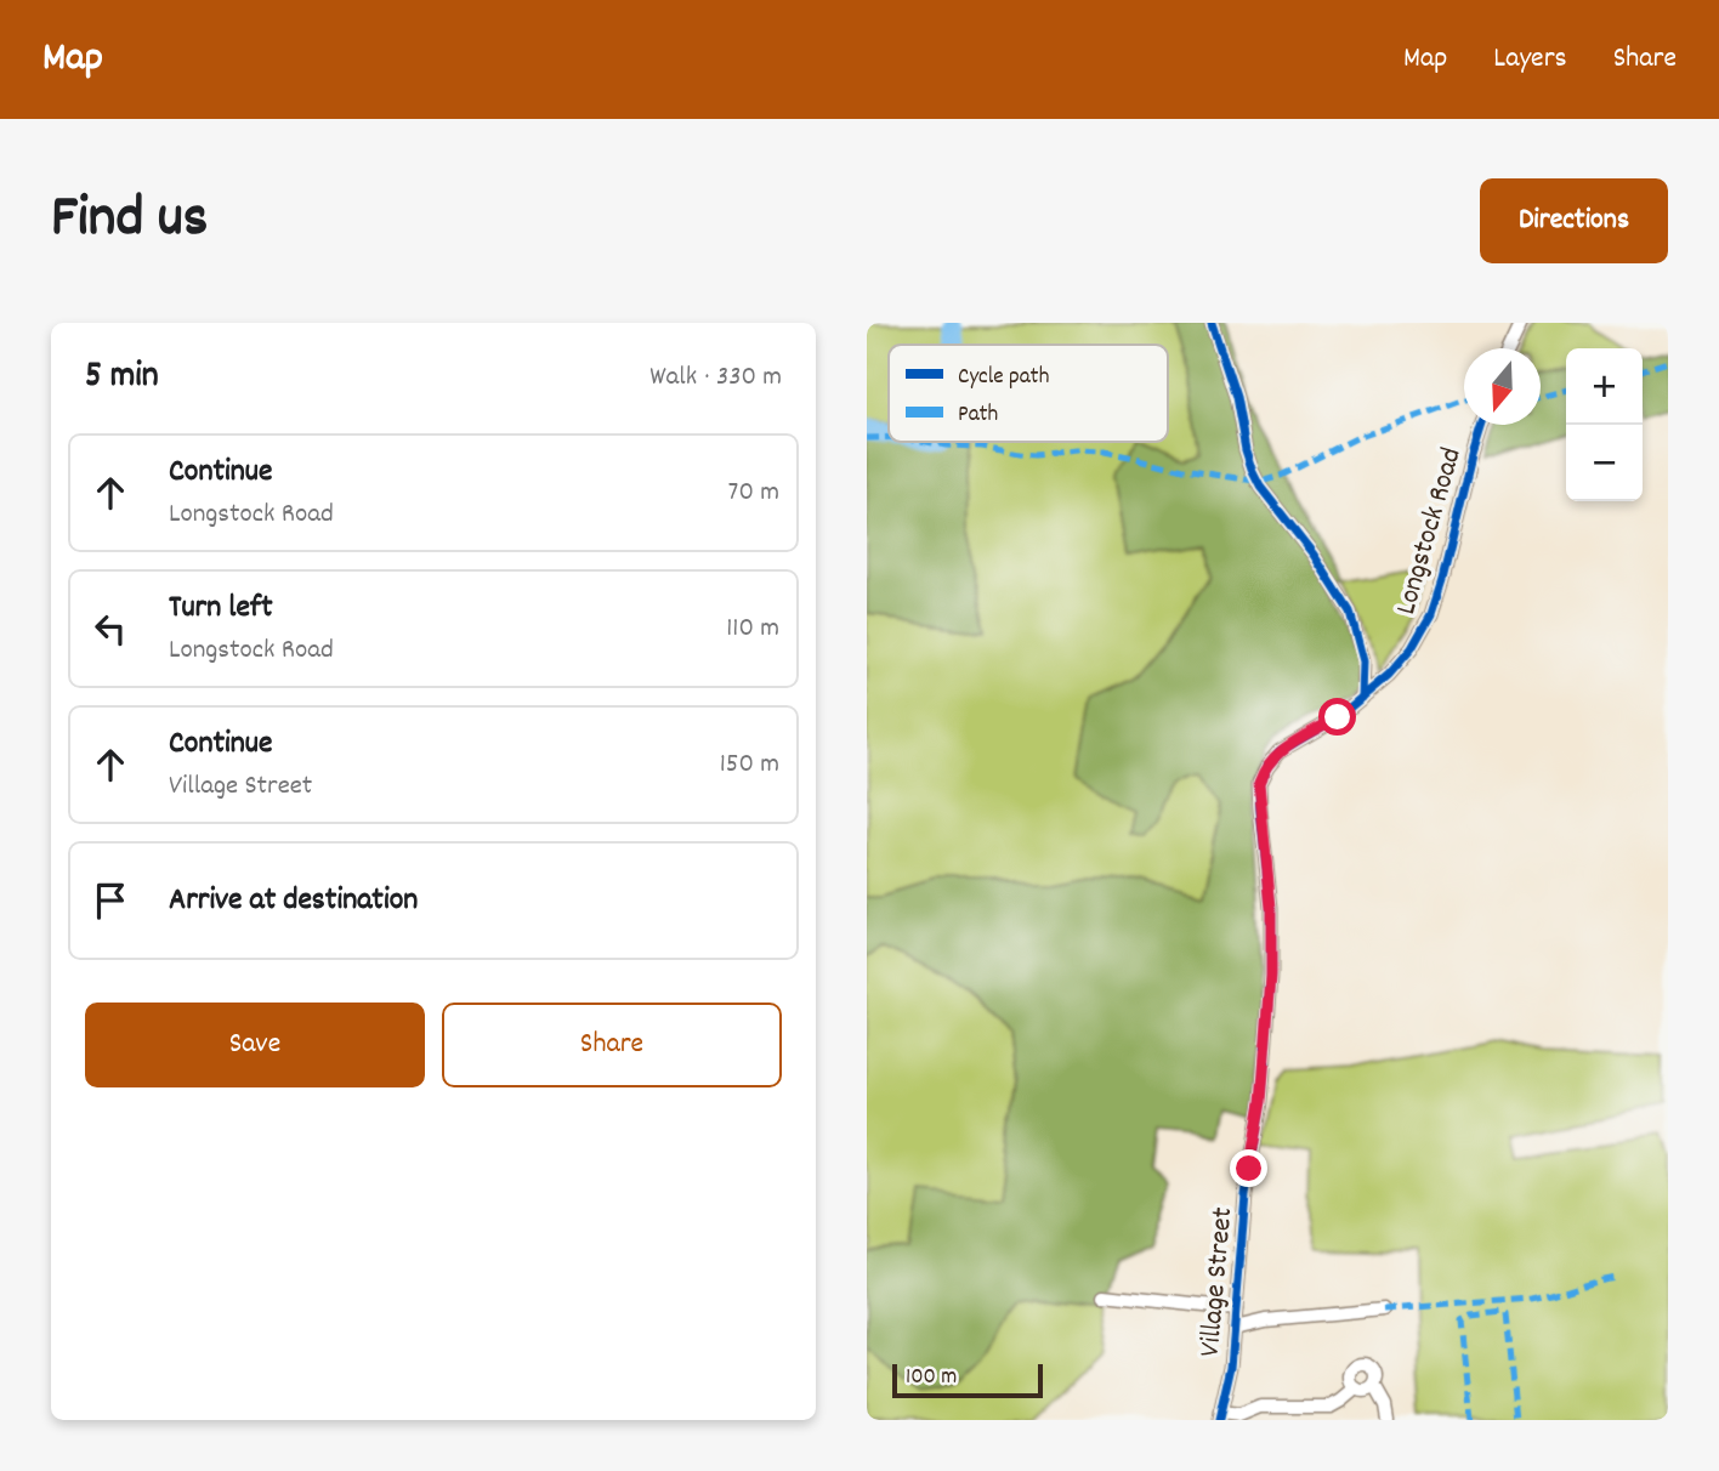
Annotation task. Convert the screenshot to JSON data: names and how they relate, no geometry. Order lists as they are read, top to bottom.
{
  "streets": {
    "street": ["Longstock Road", "Village Street"]
  },
  "crossings": [
    ["Longstock Road", "Village Street"]
  ],
  "legend": ["Cycle path", "Path"],
  "scale_bar": "100 m",
  "north": "bottom",
  "page": {
    "header": "Map",
    "nav": ["Map", "Layers", "Share"],
    "title": "Find us",
    "buttons": [
      "Directions",
      ["Save", "Share"]
    ],
    "heading": ["5 min", "Walk · 330 m"],
    "map_buttons": ["+", "−"],
    "list": [
      ["Continue", "Longstock Road", "70 m"],
      ["Turn left", "Longstock Road", "110 m"],
      ["Continue", "Village Street", "150 m"],
      "Arrive at destination"
    ],
    "scale": "100 m"
  }
}
